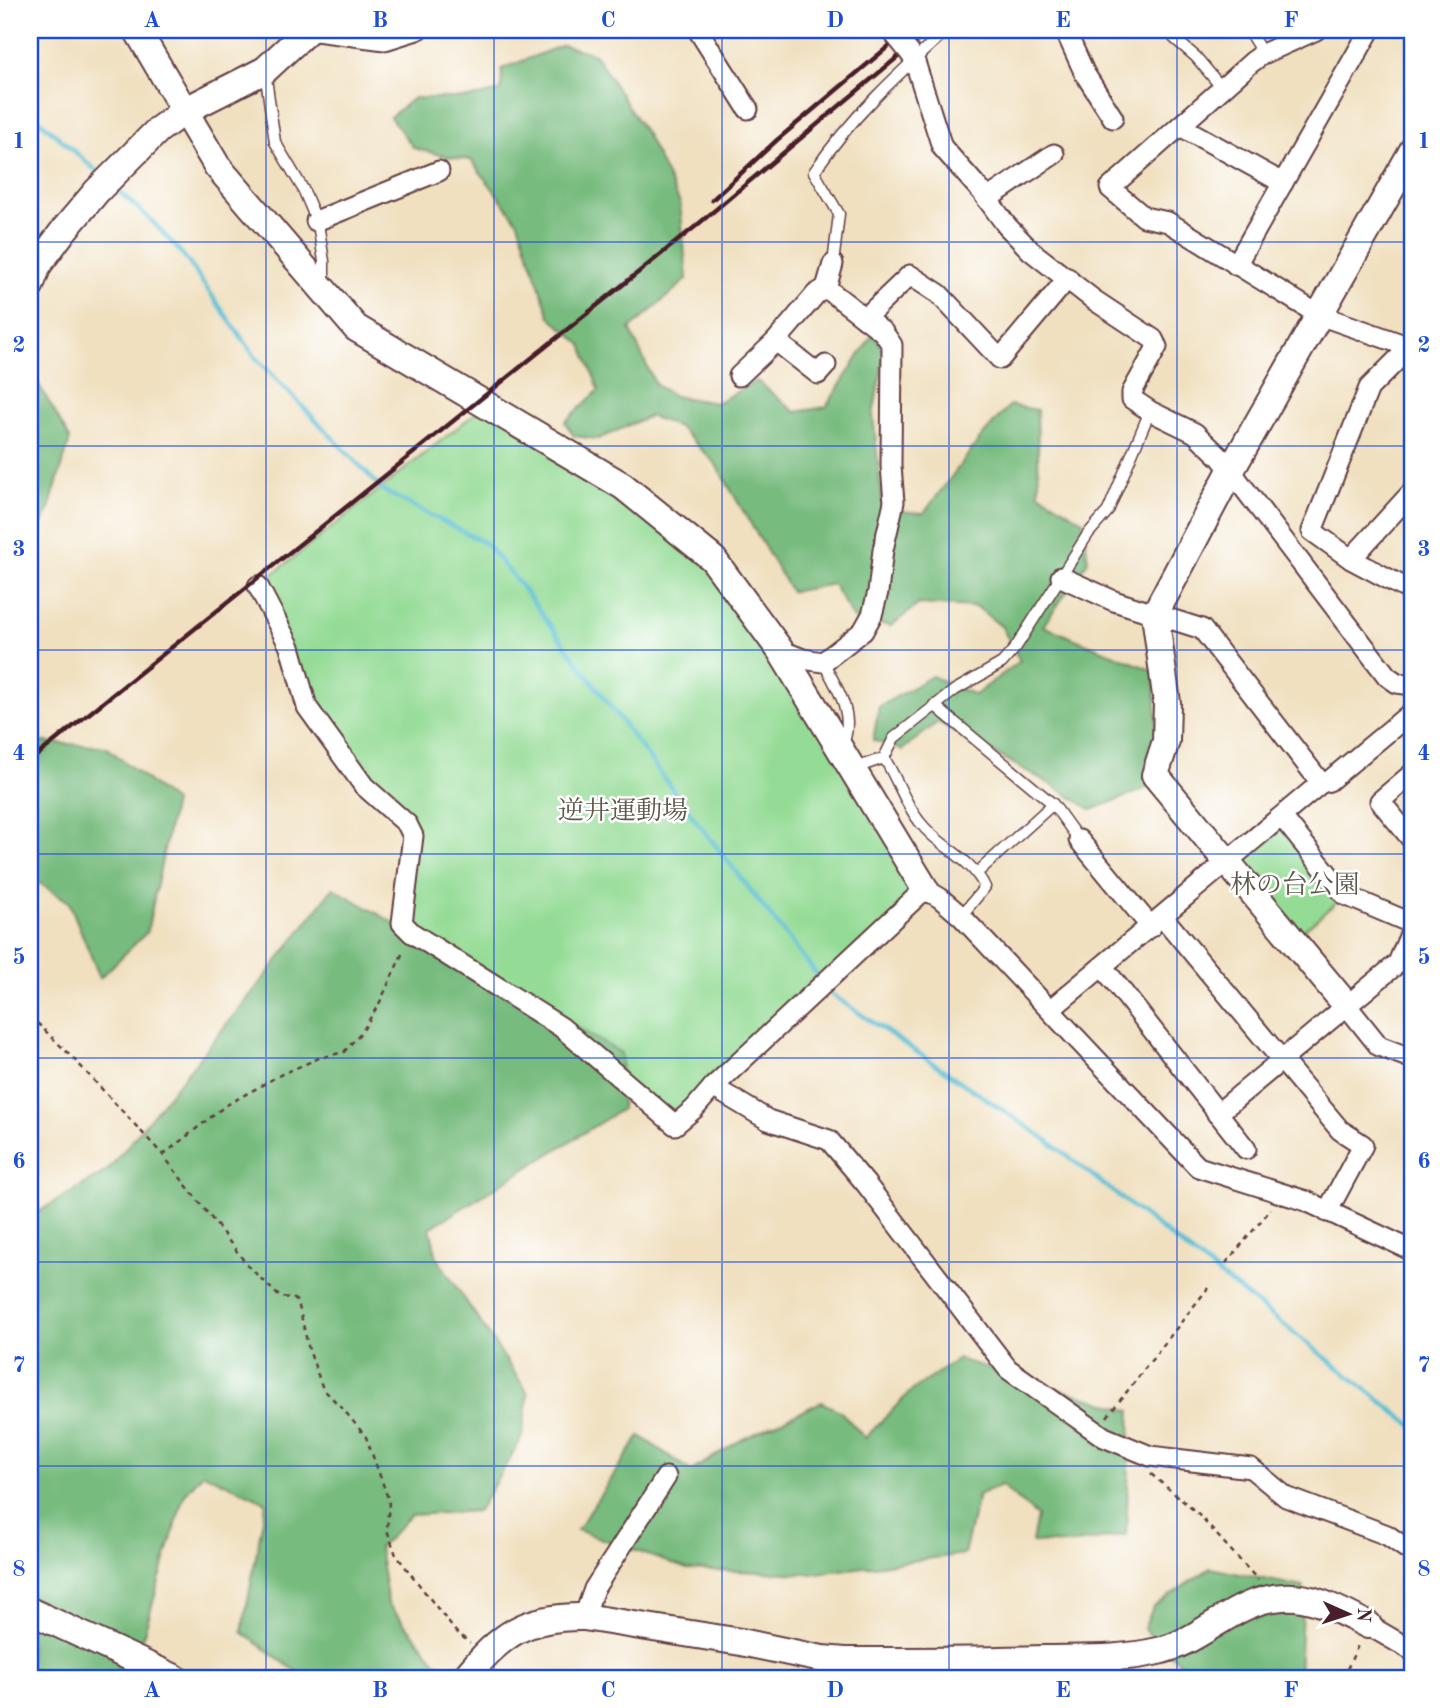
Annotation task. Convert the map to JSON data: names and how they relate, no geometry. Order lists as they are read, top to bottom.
{
  "parks": ["逆井運動場", "林の台公園"],
  "north": "right",
  "grid": {
    "columns": [
      "A",
      "B",
      "C",
      "D",
      "E",
      "F"
    ],
    "rows": [
      "1",
      "2",
      "3",
      "4",
      "5",
      "6",
      "7",
      "8"
    ]
  }
}
